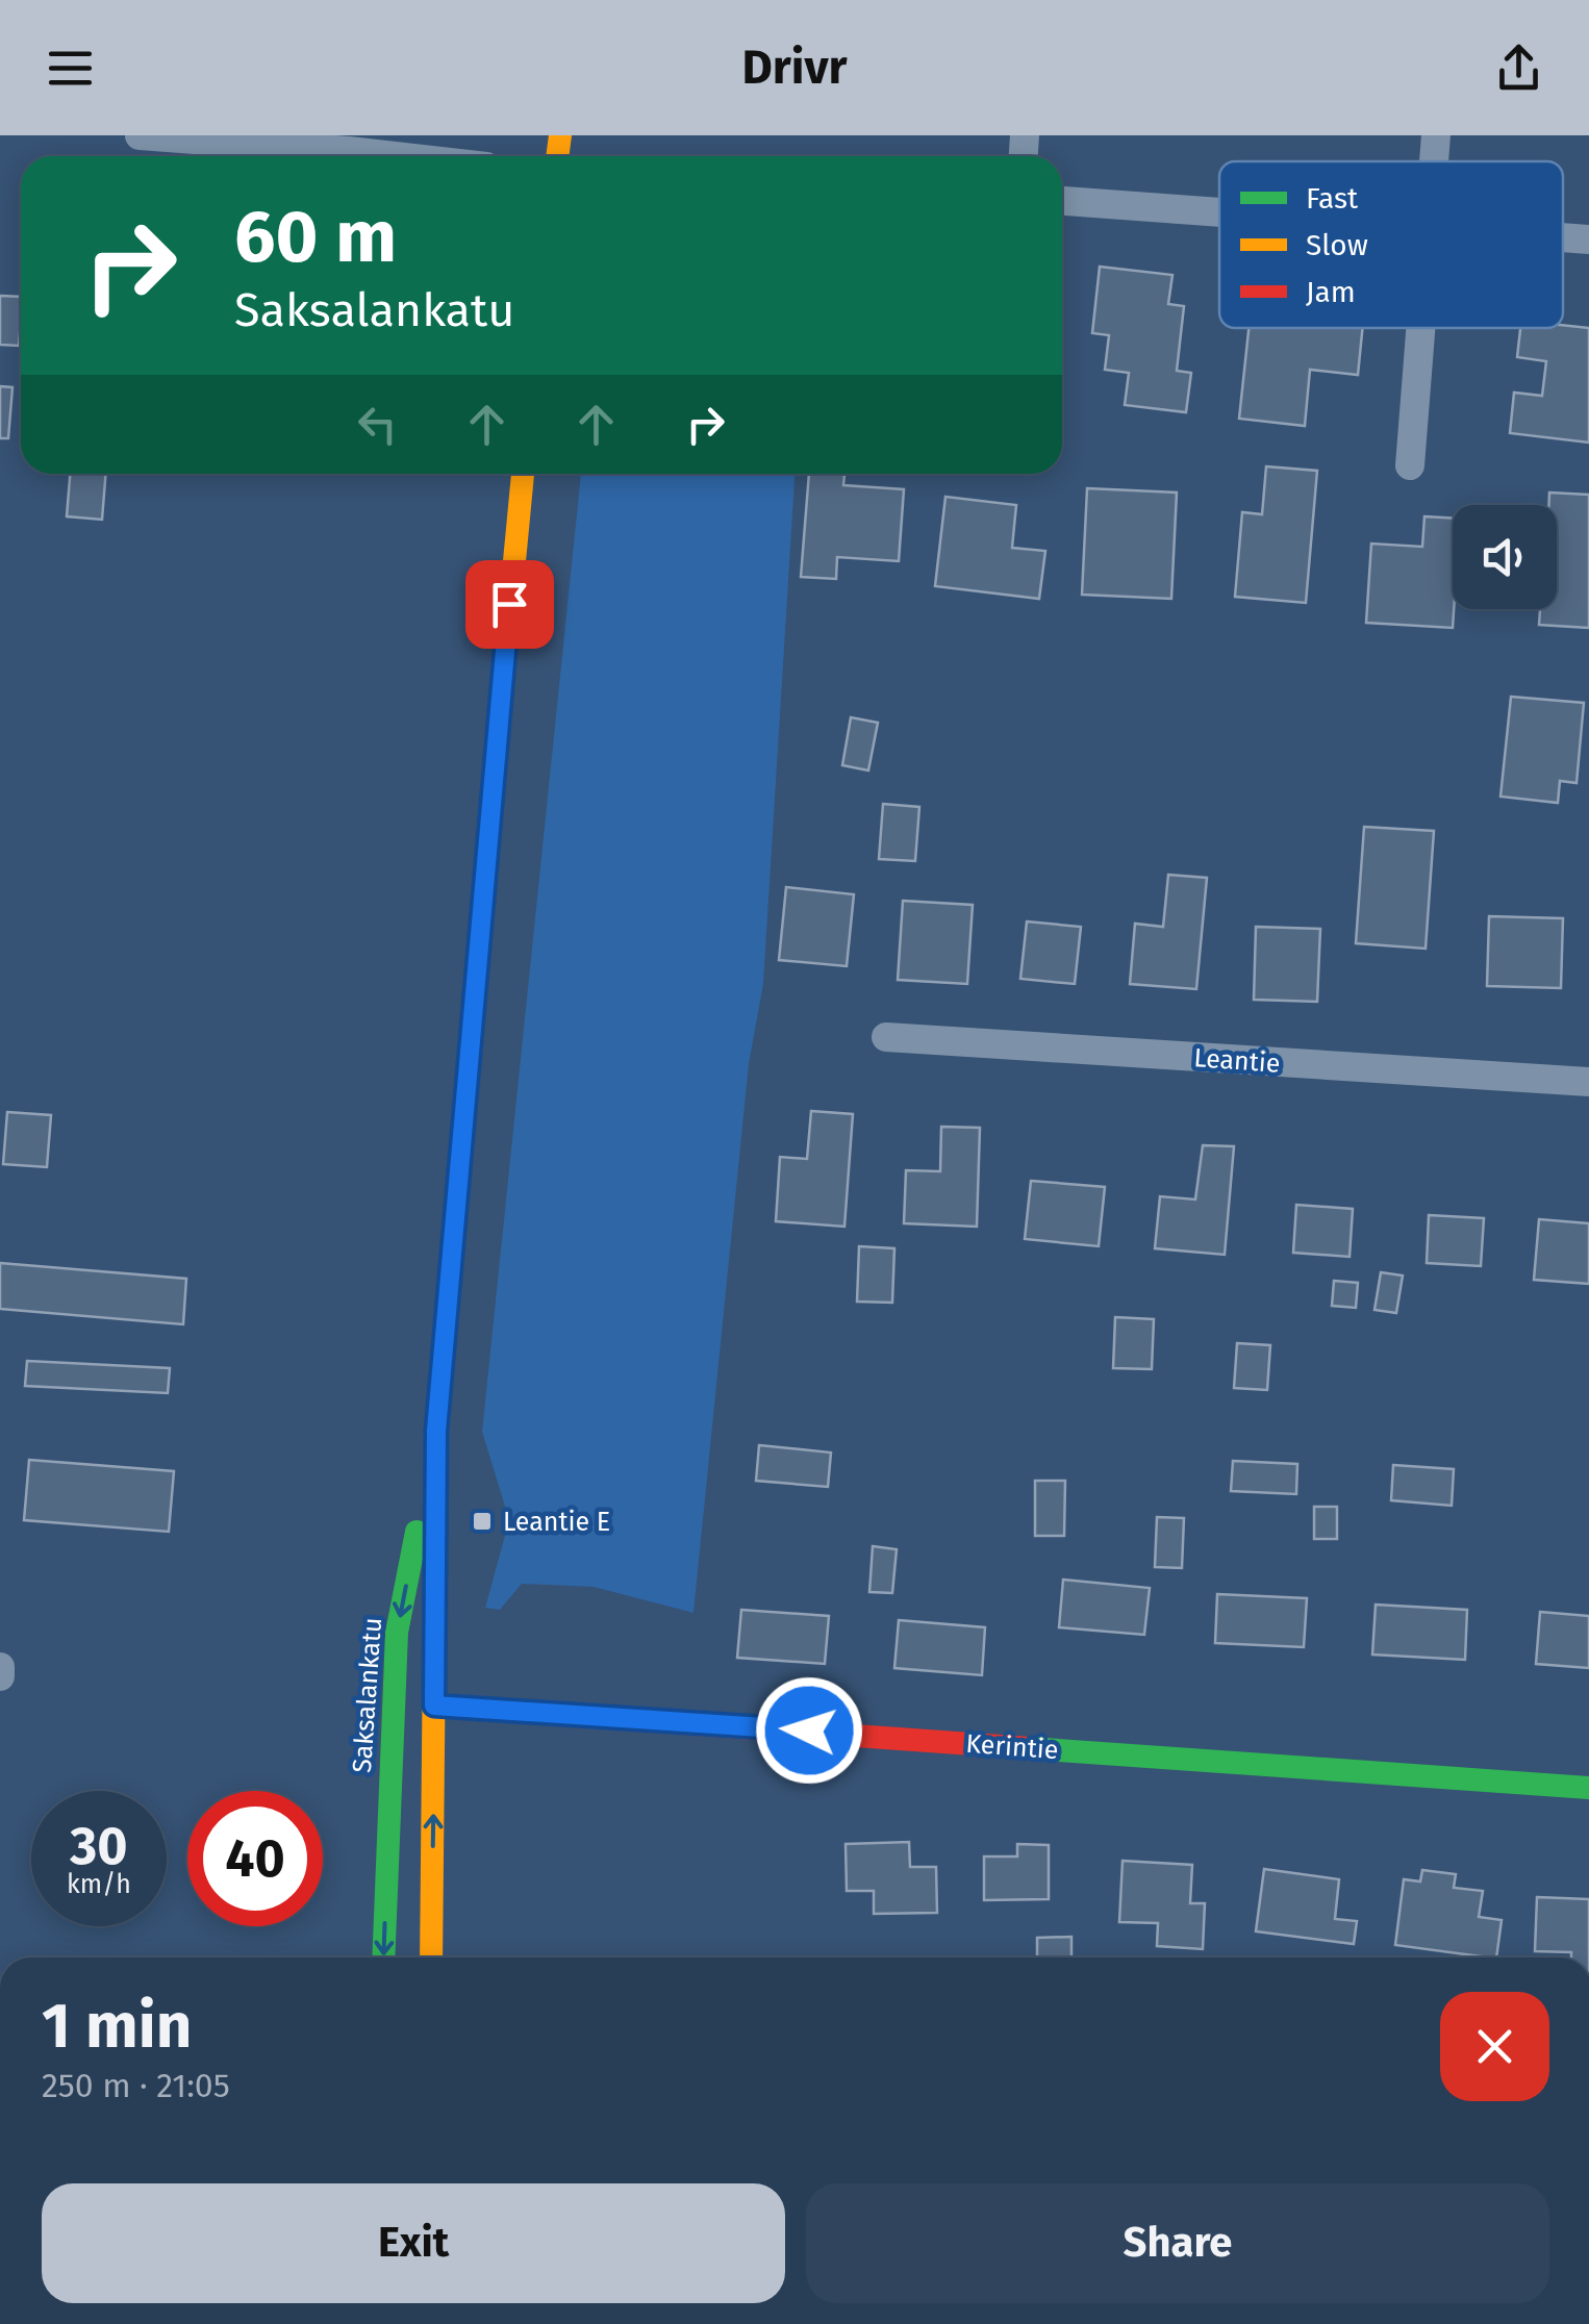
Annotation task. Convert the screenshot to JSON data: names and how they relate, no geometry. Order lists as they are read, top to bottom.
{
  "streets": {
    "main road": ["Saksalankatu", "Kerintie"],
    "street": ["Leantie"]
  },
  "crossings": [
    ["Saksalankatu", "Kerintie"]
  ],
  "places": {
    "transit": ["Leantie E"]
  },
  "legend": ["Fast", "Slow", "Jam"],
  "page": {
    "header": "Drivr",
    "turn": ["60 m", "Saksalankatu"],
    "speed": "30 km/h",
    "limit": "40",
    "heading": ["1 min", "250 m · 21:05"],
    "buttons": ["Exit", "Share"]
  }
}
